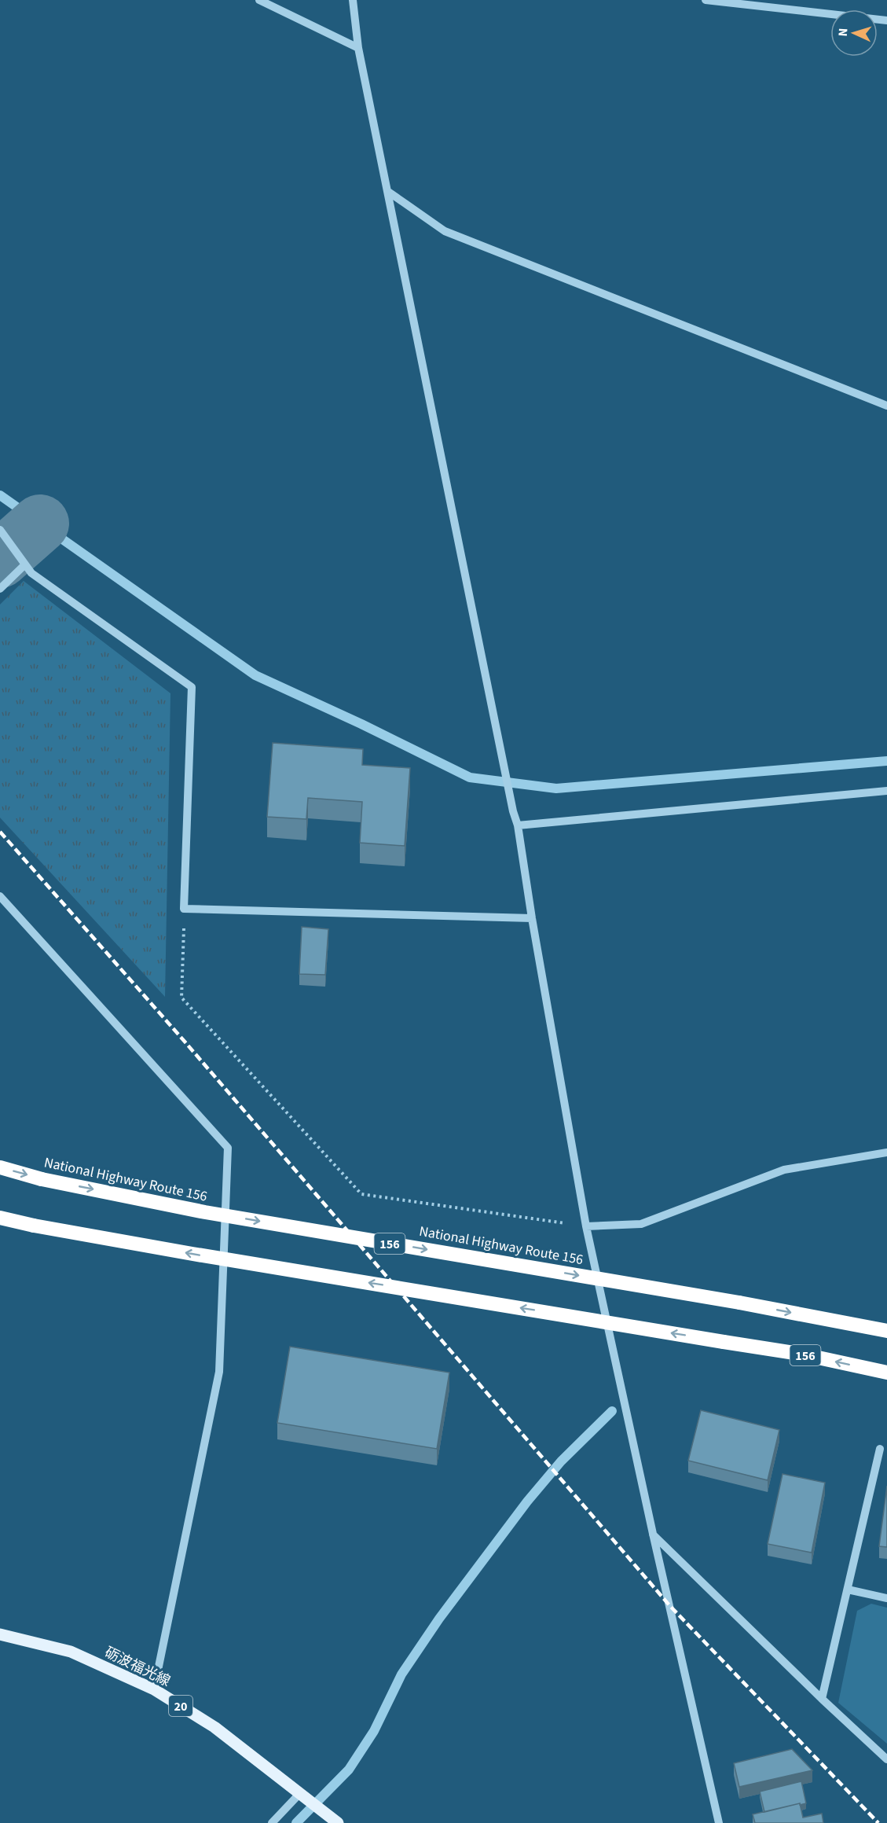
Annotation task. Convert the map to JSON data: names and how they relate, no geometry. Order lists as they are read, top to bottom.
{
  "streets": {
    "highway": ["National Highway Route 156", "156"],
    "main road": ["砺波福光線", "20"]
  },
  "north": "left"
}
